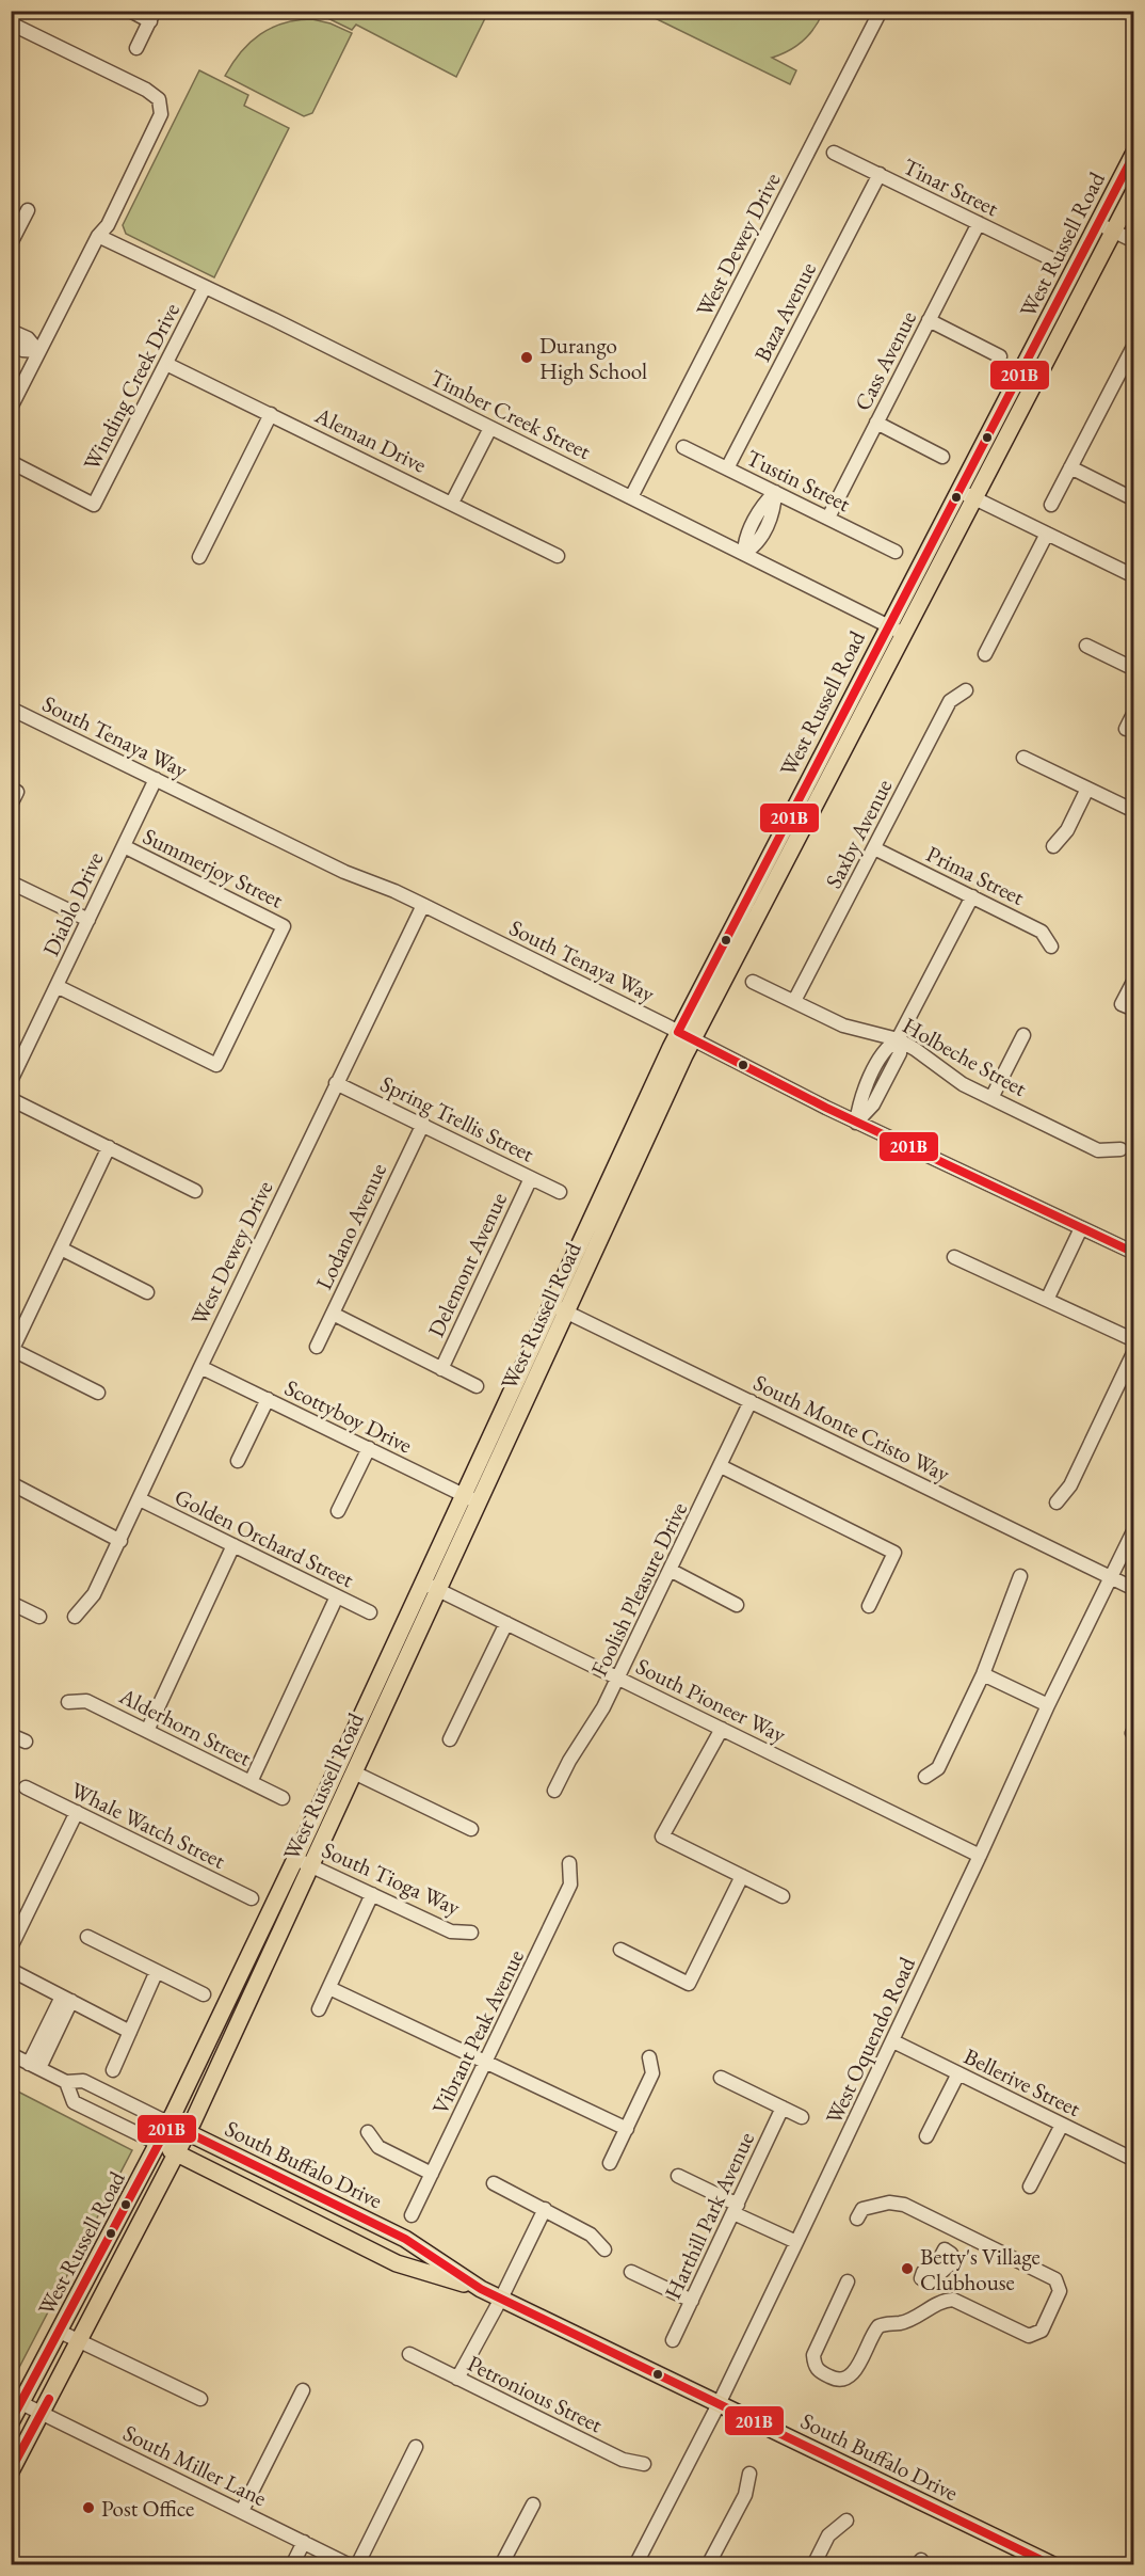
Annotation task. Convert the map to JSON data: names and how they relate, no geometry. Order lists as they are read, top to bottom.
{
  "streets": {
    "main road": ["West Russell Road", "South Buffalo Drive"],
    "street": [
      "Tinar Street",
      "West Dewey Drive",
      "Baza Avenue",
      "Cass Avenue",
      "Winding Creek Drive",
      "Timber Creek Street",
      "Aleman Drive",
      "Tustin Street",
      "South Tenaya Way",
      "Saxby Avenue",
      "Summerjoy Street",
      "Prima Street",
      "Diablo Drive",
      "Holbeche Street",
      "Spring Trellis Street",
      "Lodano Avenue",
      "Delemont Avenue",
      "Scottyboy Drive",
      "South Monte Cristo Way",
      "Golden Orchard Street",
      "Foolish Pleasure Drive",
      "South Pioneer Way",
      "Alderhorn Street",
      "Whale Watch Street",
      "South Tioga Way",
      "Vibrant Peak Avenue",
      "West Oquendo Road",
      "Bellerive Street",
      "Harthill Park Avenue",
      "Petronious Street",
      "South Miller Lane"
    ]
  },
  "crossings": [
    ["Tinar Street", "Baza Avenue"],
    ["Tinar Street", "Cass Avenue"],
    ["West Dewey Drive", "Timber Creek Street"],
    ["West Dewey Drive", "South Tenaya Way"],
    ["West Dewey Drive", "Spring Trellis Street"],
    ["West Dewey Drive", "Scottyboy Drive"],
    ["West Dewey Drive", "Golden Orchard Street"],
    ["West Russell Road", "Timber Creek Street"],
    ["West Russell Road", "South Tenaya Way"],
    ["West Russell Road", "Scottyboy Drive"],
    ["West Russell Road", "South Monte Cristo Way"],
    ["West Russell Road", "South Pioneer Way"],
    ["West Russell Road", "South Tioga Way"],
    ["West Russell Road", "South Buffalo Drive"],
    ["West Russell Road", "South Miller Lane"],
    ["Baza Avenue", "Tustin Street"],
    ["Cass Avenue", "Tustin Street"],
    ["Winding Creek Drive", "Timber Creek Street"],
    ["Winding Creek Drive", "Aleman Drive"],
    ["South Tenaya Way", "Diablo Drive"],
    ["Saxby Avenue", "Prima Street"],
    ["Saxby Avenue", "Holbeche Street"],
    ["Summerjoy Street", "Diablo Drive"],
    ["Spring Trellis Street", "Lodano Avenue"],
    ["Spring Trellis Street", "Delemont Avenue"],
    ["South Monte Cristo Way", "Foolish Pleasure Drive"],
    ["South Monte Cristo Way", "West Oquendo Road"],
    ["Foolish Pleasure Drive", "South Pioneer Way"],
    ["South Pioneer Way", "West Oquendo Road"],
    ["West Oquendo Road", "Bellerive Street"],
    ["West Oquendo Road", "South Buffalo Drive"]
  ],
  "places": ["Durango High School", "Betty's Village Clubhouse", "Post Office"],
  "lines": ["transit line 201B"]
}
